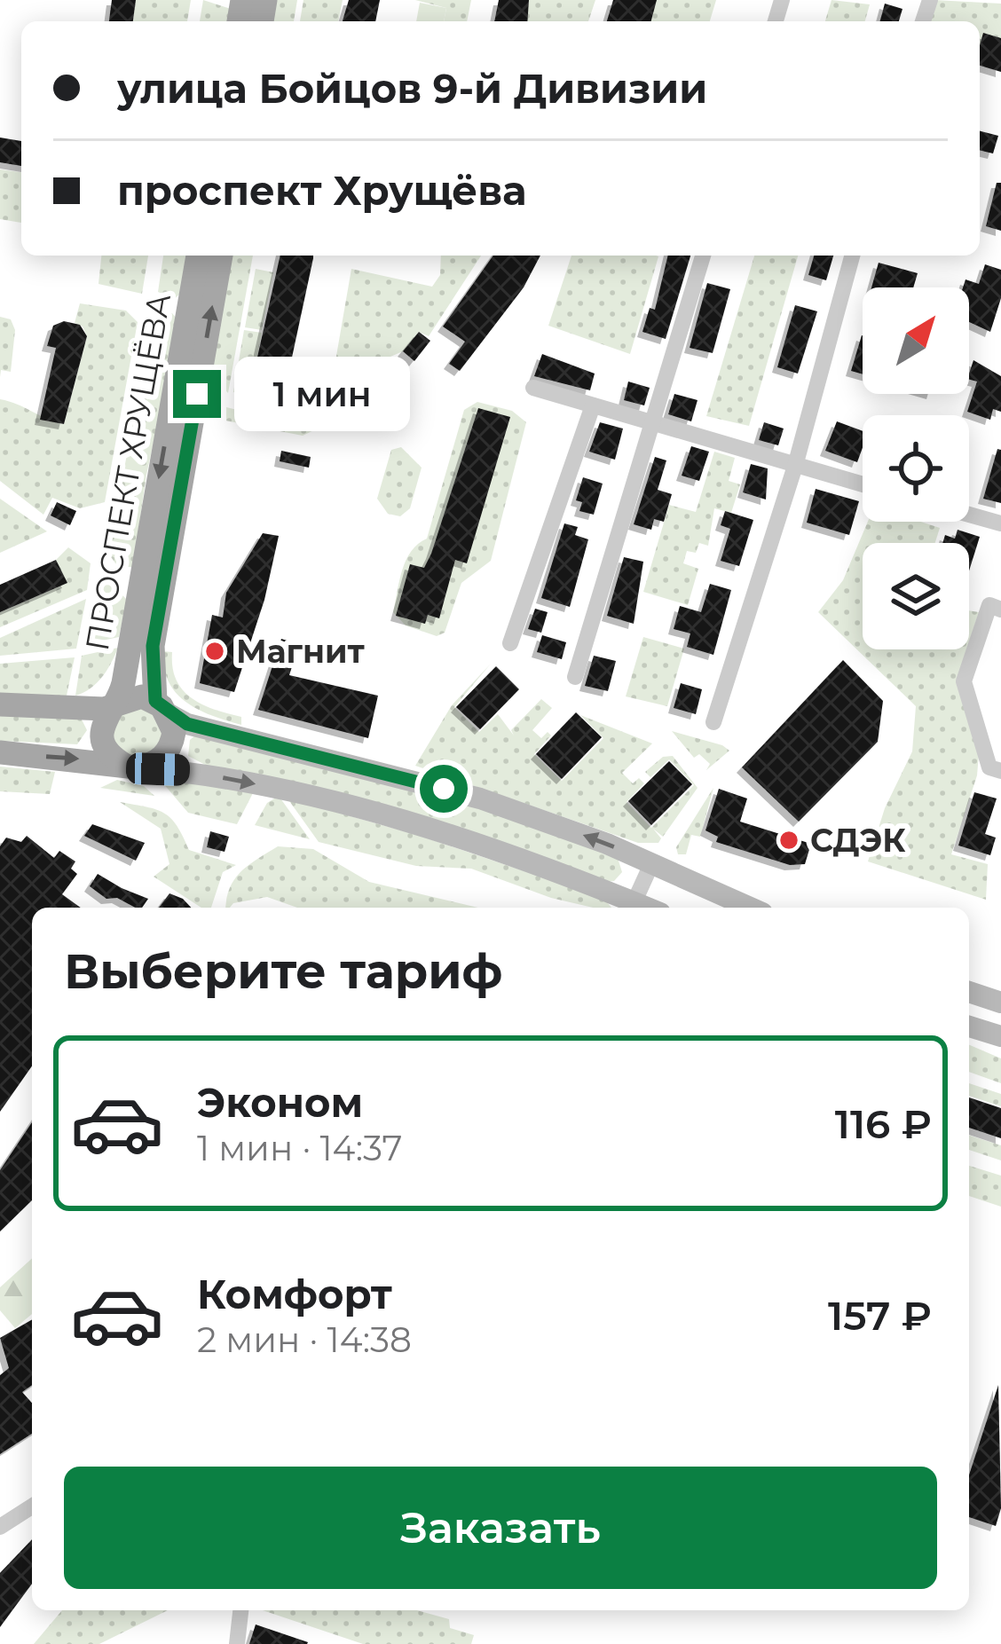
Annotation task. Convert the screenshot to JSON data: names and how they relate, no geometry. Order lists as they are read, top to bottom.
{
  "streets": {
    "main road": ["ПРОСПЕКТ ХРУЩЁВА"]
  },
  "places": ["Магнит", "СДЭК"],
  "north": "top right",
  "page": {
    "banner": ["улица Бойцов 9-й Дивизии", "проспект Хрущёва"],
    "bubble": "1 мин",
    "heading": "Выберите тариф",
    "list": [
      {
        "name": "Эконом",
        "note": "1 мин · 14:37",
        "value": "116 ₽"
      },
      {
        "name": "Комфорт",
        "note": "2 мин · 14:38",
        "value": "157 ₽"
      }
    ],
    "buttons": "Заказать"
  }
}
